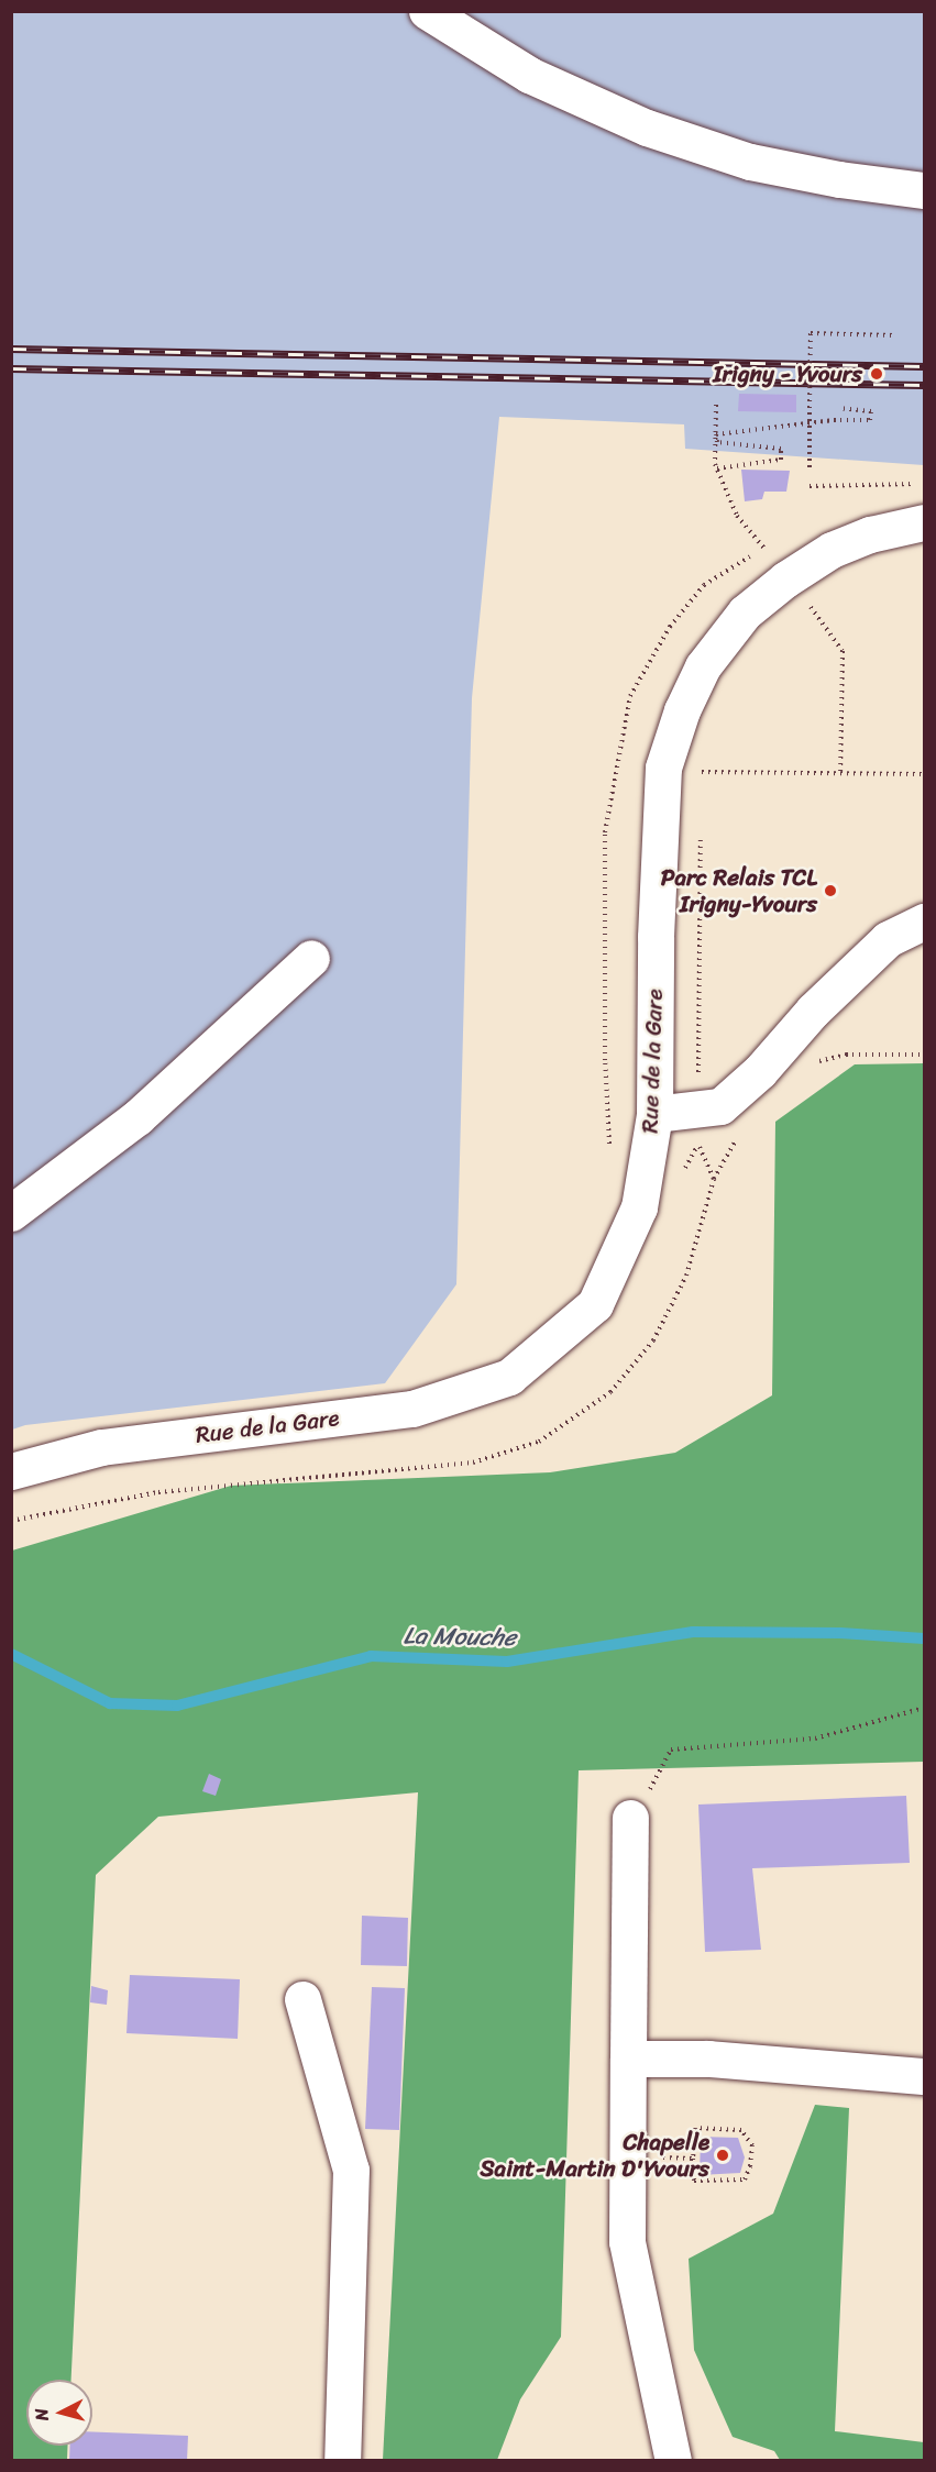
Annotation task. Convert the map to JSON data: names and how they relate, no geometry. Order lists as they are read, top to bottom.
{
  "streets": {
    "street": ["Rue de la Gare"]
  },
  "water": ["La Mouche"],
  "places": ["Irigny - Yvours", "Parc Relais TCL Irigny-Yvours", "Chapelle Saint-Martin D'Yvours"],
  "north": "left"
}
